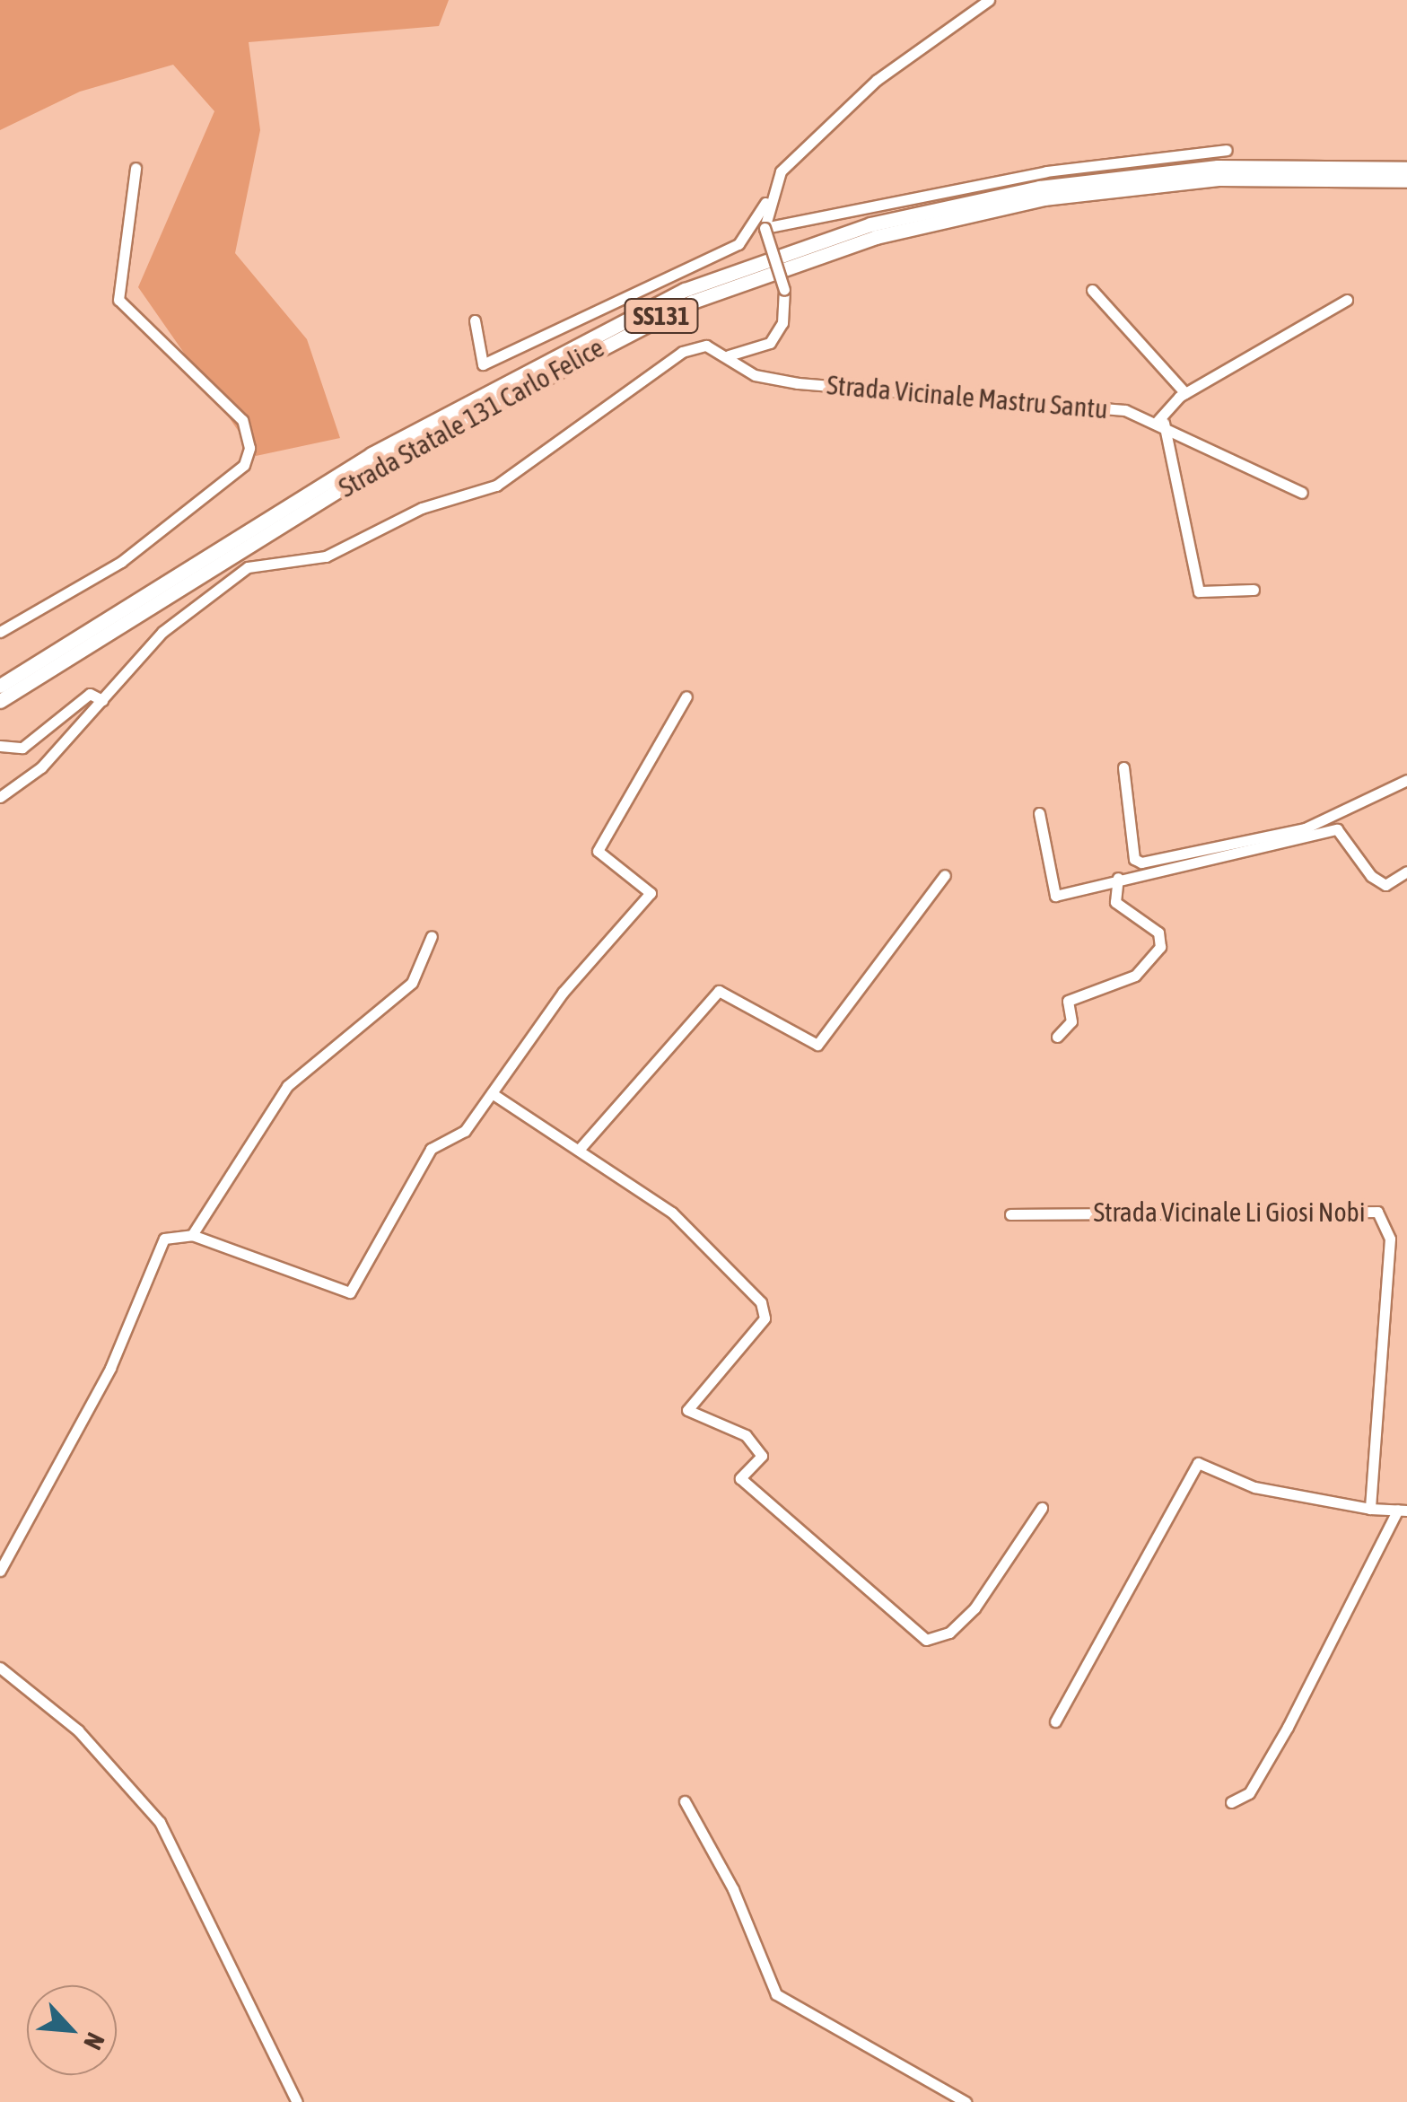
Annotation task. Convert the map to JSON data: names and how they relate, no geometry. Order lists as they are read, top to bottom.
{
  "streets": {
    "highway": ["SS131", "Strada Statale 131 Carlo Felice"],
    "street": ["Strada Vicinale Mastru Santu", "Strada Vicinale Li Giosi Nobi"]
  },
  "north": "bottom right"
}
